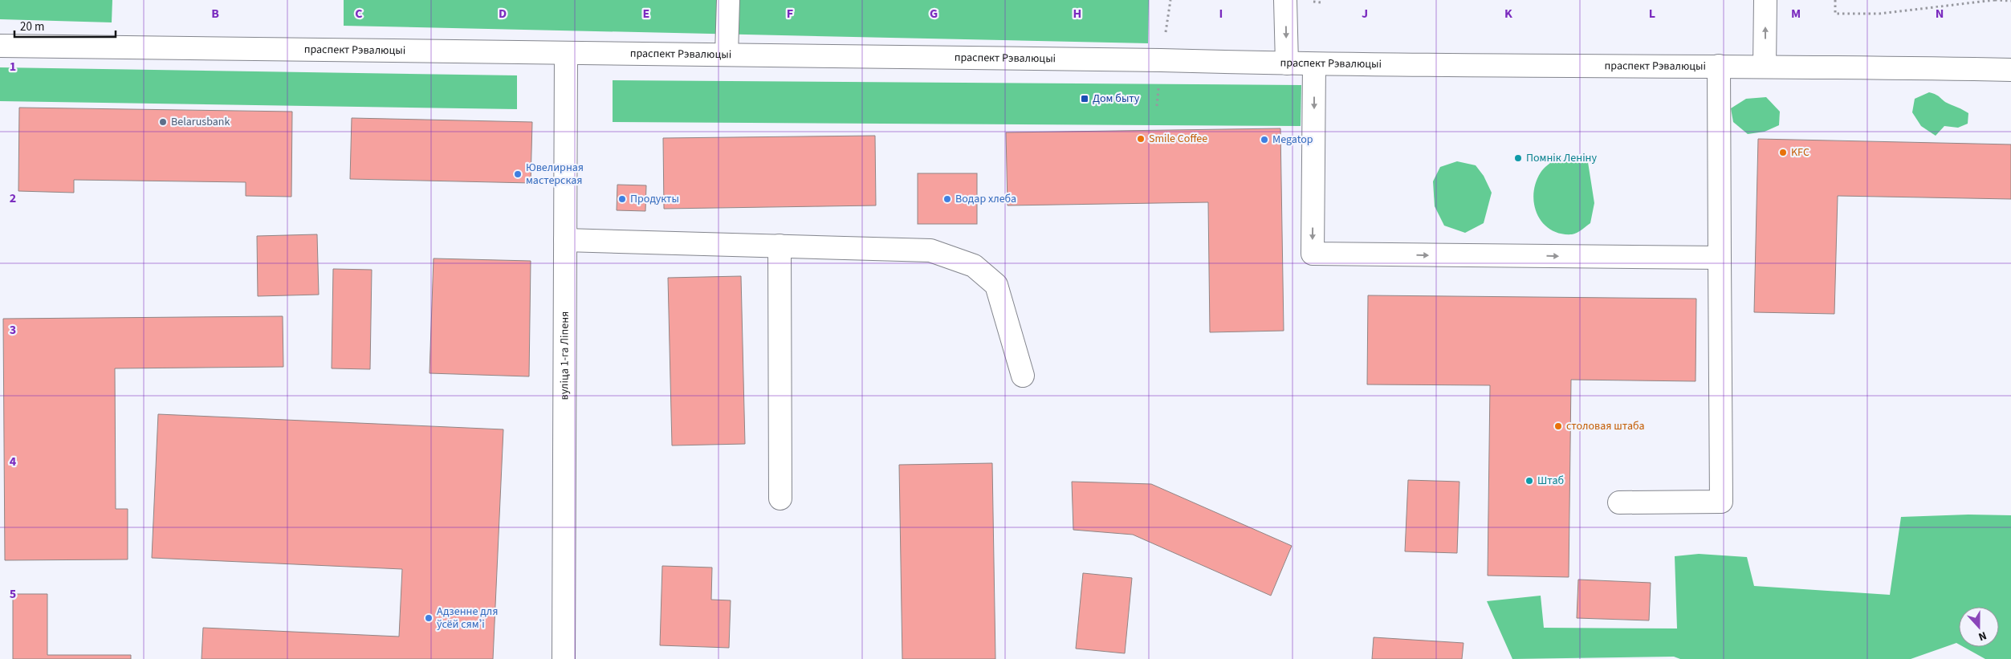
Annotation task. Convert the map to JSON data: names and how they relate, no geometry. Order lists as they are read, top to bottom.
{
  "streets": {
    "main road": ["праспект Рэвалюцыі", "вуліца 1-га Ліпеня"]
  },
  "crossings": [
    ["праспект Рэвалюцыі", "вуліца 1-га Ліпеня"]
  ],
  "places": {
    "transit": ["Дом быту"],
    "other": [
      "Belarusbank",
      "Smile Coffee",
      "Megatop",
      "KFC",
      "Помнік Леніну",
      "Ювелирная мастерская",
      "Продукты",
      "Водар хлеба",
      "столовая штаба",
      "Штаб",
      "Адзенне для ўсёй сямʼі"
    ]
  },
  "scale_bar": "20 m",
  "north": "bottom",
  "grid": {
    "columns": [
      "B",
      "C",
      "D",
      "E",
      "F",
      "G",
      "H",
      "I",
      "J",
      "K",
      "L",
      "M",
      "N"
    ],
    "rows": [
      "1",
      "2",
      "3",
      "4",
      "5"
    ]
  }
}
